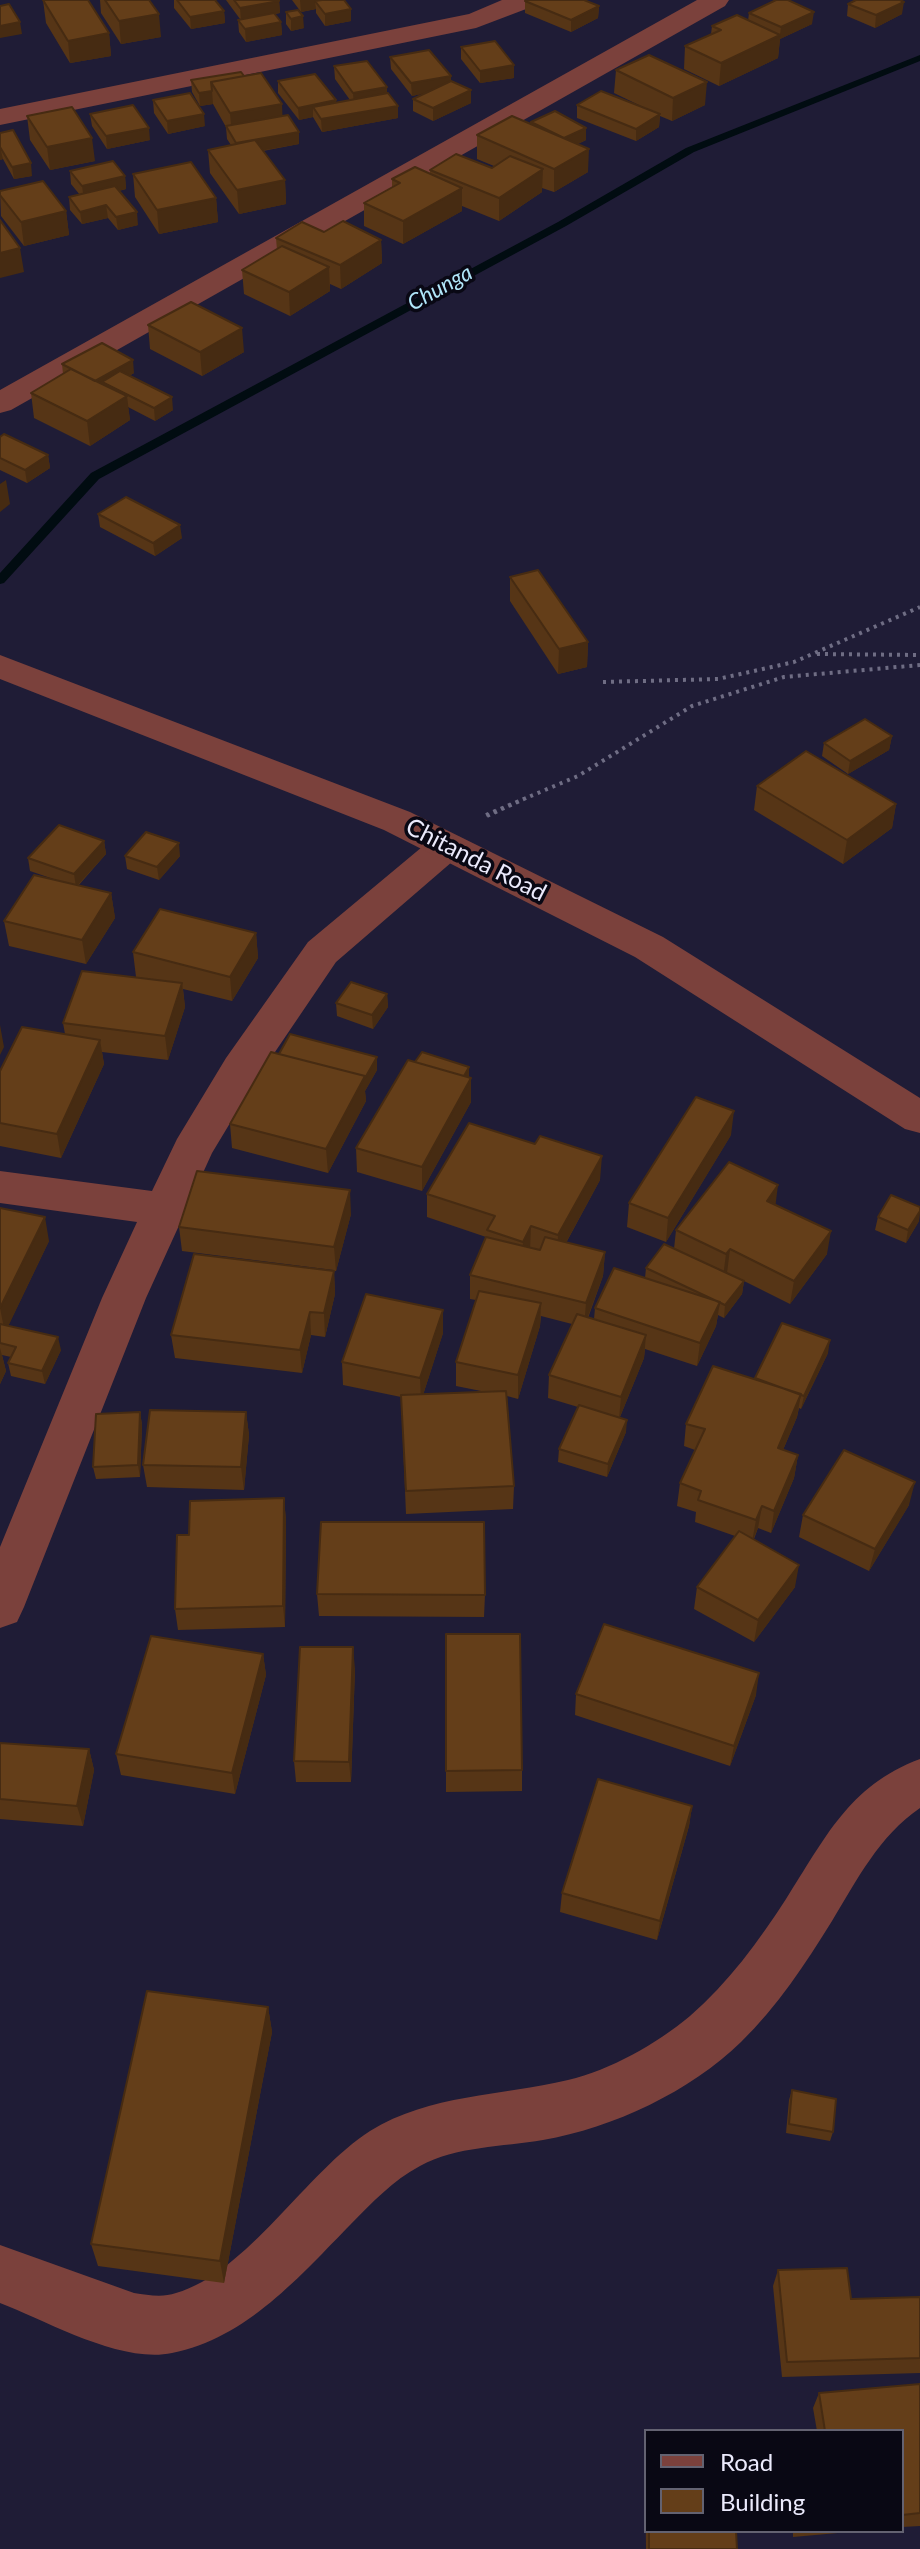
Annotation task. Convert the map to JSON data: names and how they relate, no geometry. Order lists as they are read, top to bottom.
{
  "streets": {
    "street": ["Chitanda Road"]
  },
  "water": ["Chunga"],
  "legend": ["Road", "Building"]
}
